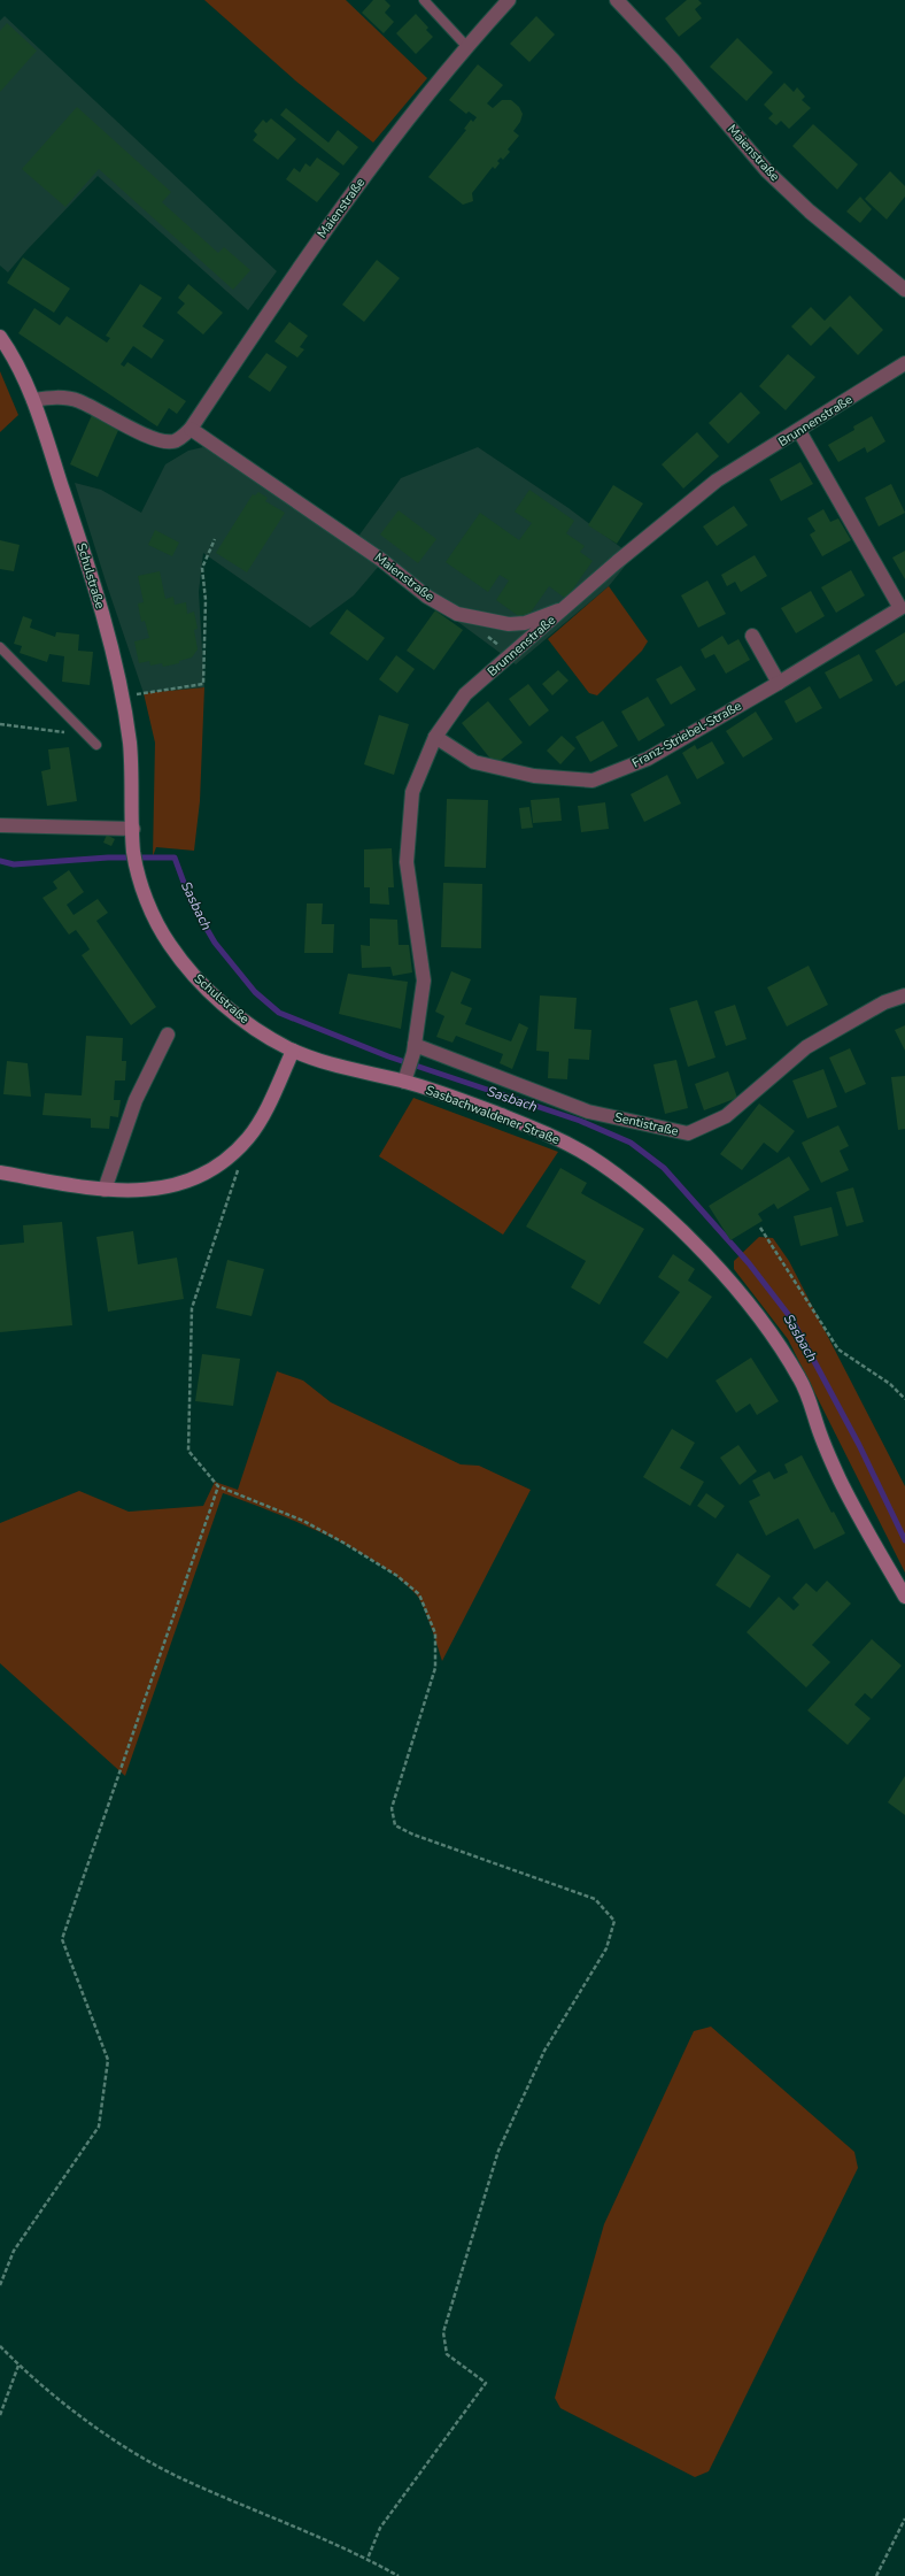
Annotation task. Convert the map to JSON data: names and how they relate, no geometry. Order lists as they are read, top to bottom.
{
  "streets": {
    "main road": ["Schulstraße", "Sasbachwaldener Straße"],
    "street": [
      "Maienstraße",
      "Brunnenstraße",
      "Franz-Striebel-Straße",
      "Sentistraße"
    ]
  },
  "crossings": [
    ["Maienstraße", "Brunnenstraße"],
    ["Maienstraße", "Schulstraße"],
    ["Brunnenstraße", "Franz-Striebel-Straße"],
    ["Brunnenstraße", "Sasbachwaldener Straße"],
    ["Brunnenstraße", "Sentistraße"],
    ["Schulstraße", "Sasbachwaldener Straße"]
  ],
  "water": ["Sasbach"]
}
